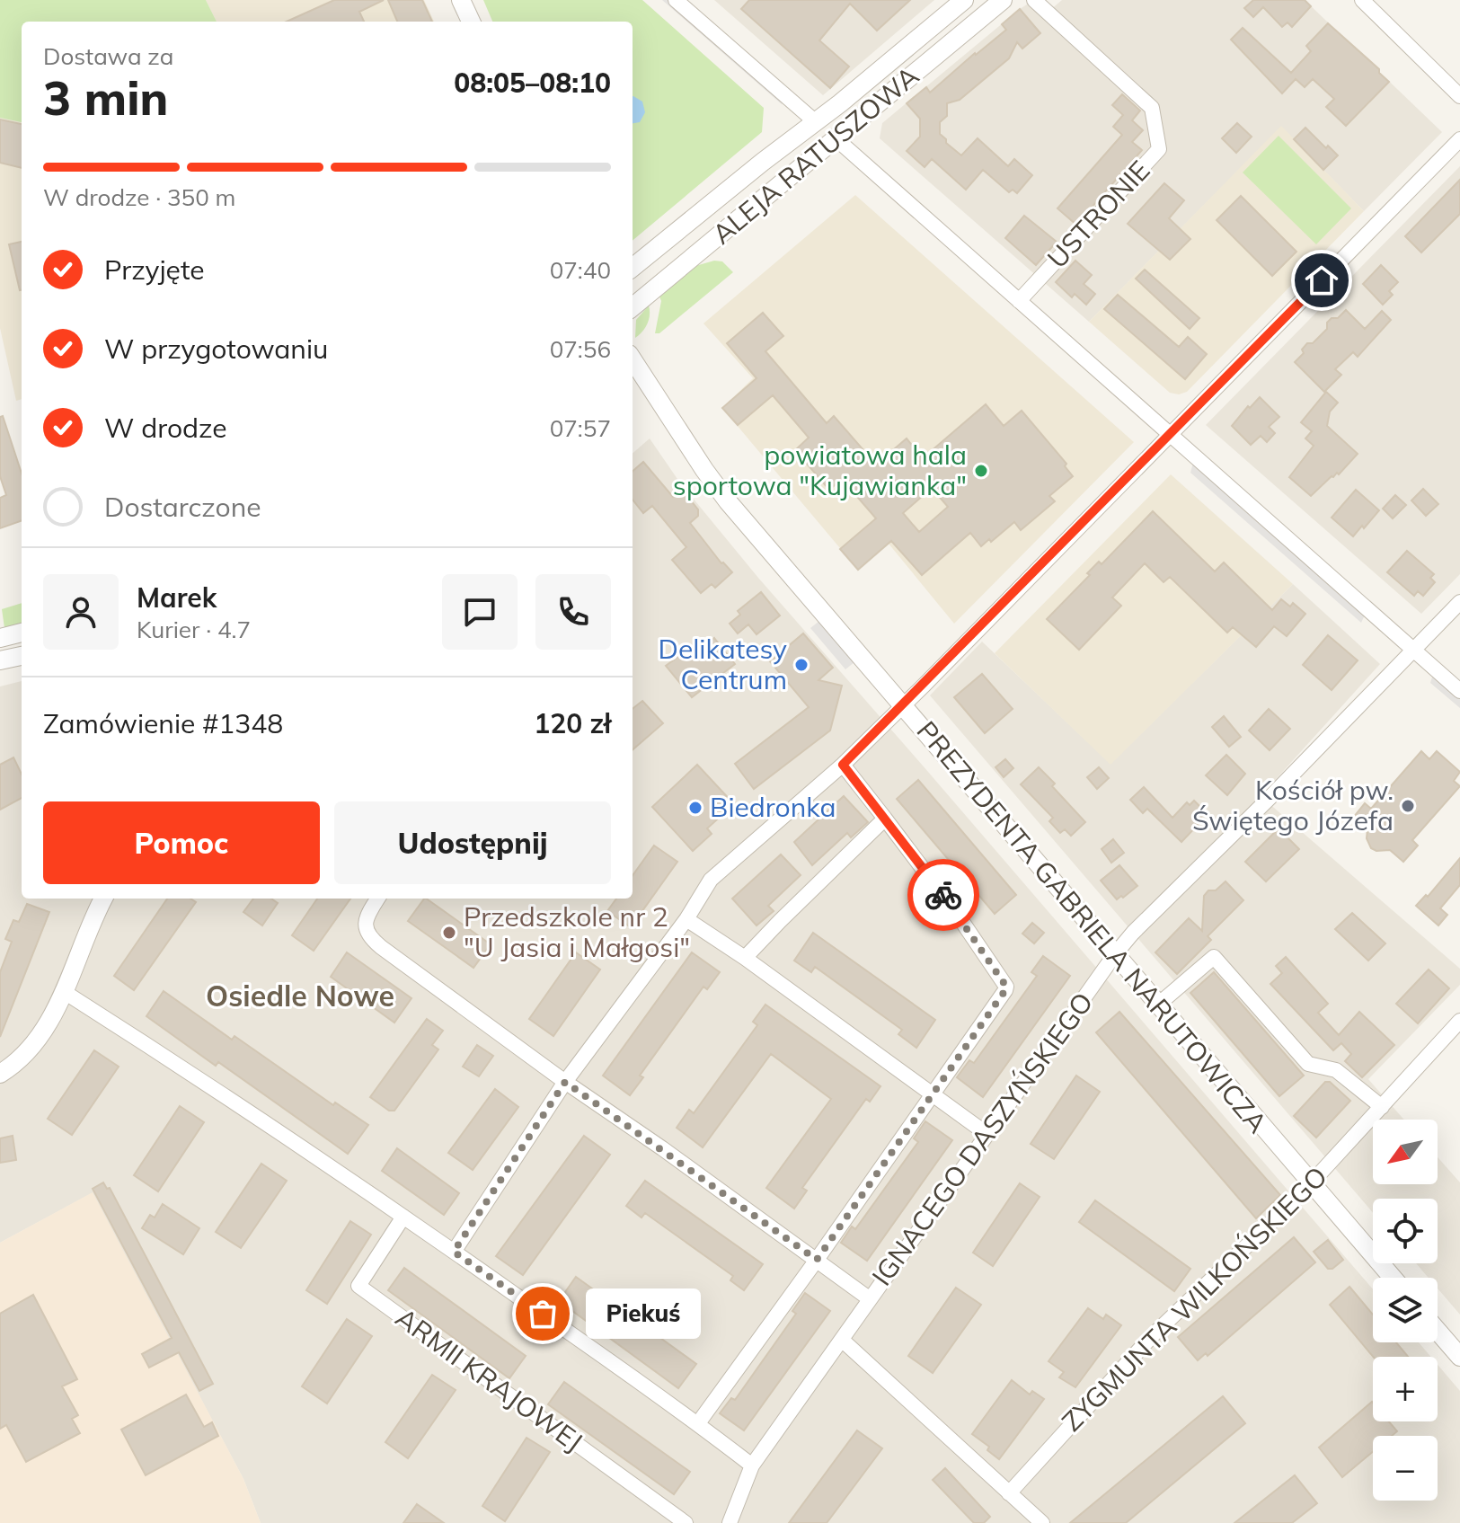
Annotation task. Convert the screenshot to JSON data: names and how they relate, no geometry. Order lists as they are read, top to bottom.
{
  "streets": {
    "street": [
      "ALEJA RATUSZOWA",
      "USTRONIE",
      "PREZYDENTA GABRIELA NARUTOWICZA",
      "IGNACEGO DASZYŃSKIEGO",
      "ZYGMUNTA WILKOŃSKIEGO",
      "ARMII KRAJOWEJ"
    ]
  },
  "crossings": [
    ["PREZYDENTA GABRIELA NARUTOWICZA", "IGNACEGO DASZYŃSKIEGO"],
    ["PREZYDENTA GABRIELA NARUTOWICZA", "ZYGMUNTA WILKOŃSKIEGO"]
  ],
  "districts": ["Osiedle Nowe"],
  "places": [
    "powiatowa hala sportowa \"Kujawianka\"",
    "Delikatesy Centrum",
    "Kościół pw. Świętego Józefa",
    "Biedronka",
    "Przedszkole nr 2 \"U Jasia i Małgosi\"",
    "Piekuś"
  ],
  "north": "bottom left",
  "page": {
    "heading": ["3 min", "Dostawa za", "08:05–08:10"],
    "panel": [
      "Marek",
      "Kurier · 4.7",
      "Zamówienie #1348",
      "120 zł"
    ],
    "bar": "W drodze · 350 m",
    "list": [
      ["Przyjęte", "07:40"],
      ["W przygotowaniu", "07:56"],
      ["W drodze", "07:57"],
      "Dostarczone"
    ],
    "buttons": ["Pomoc", "Udostępnij"],
    "map_buttons": ["+", "−"],
    "bubble": "Piekuś"
  }
}
